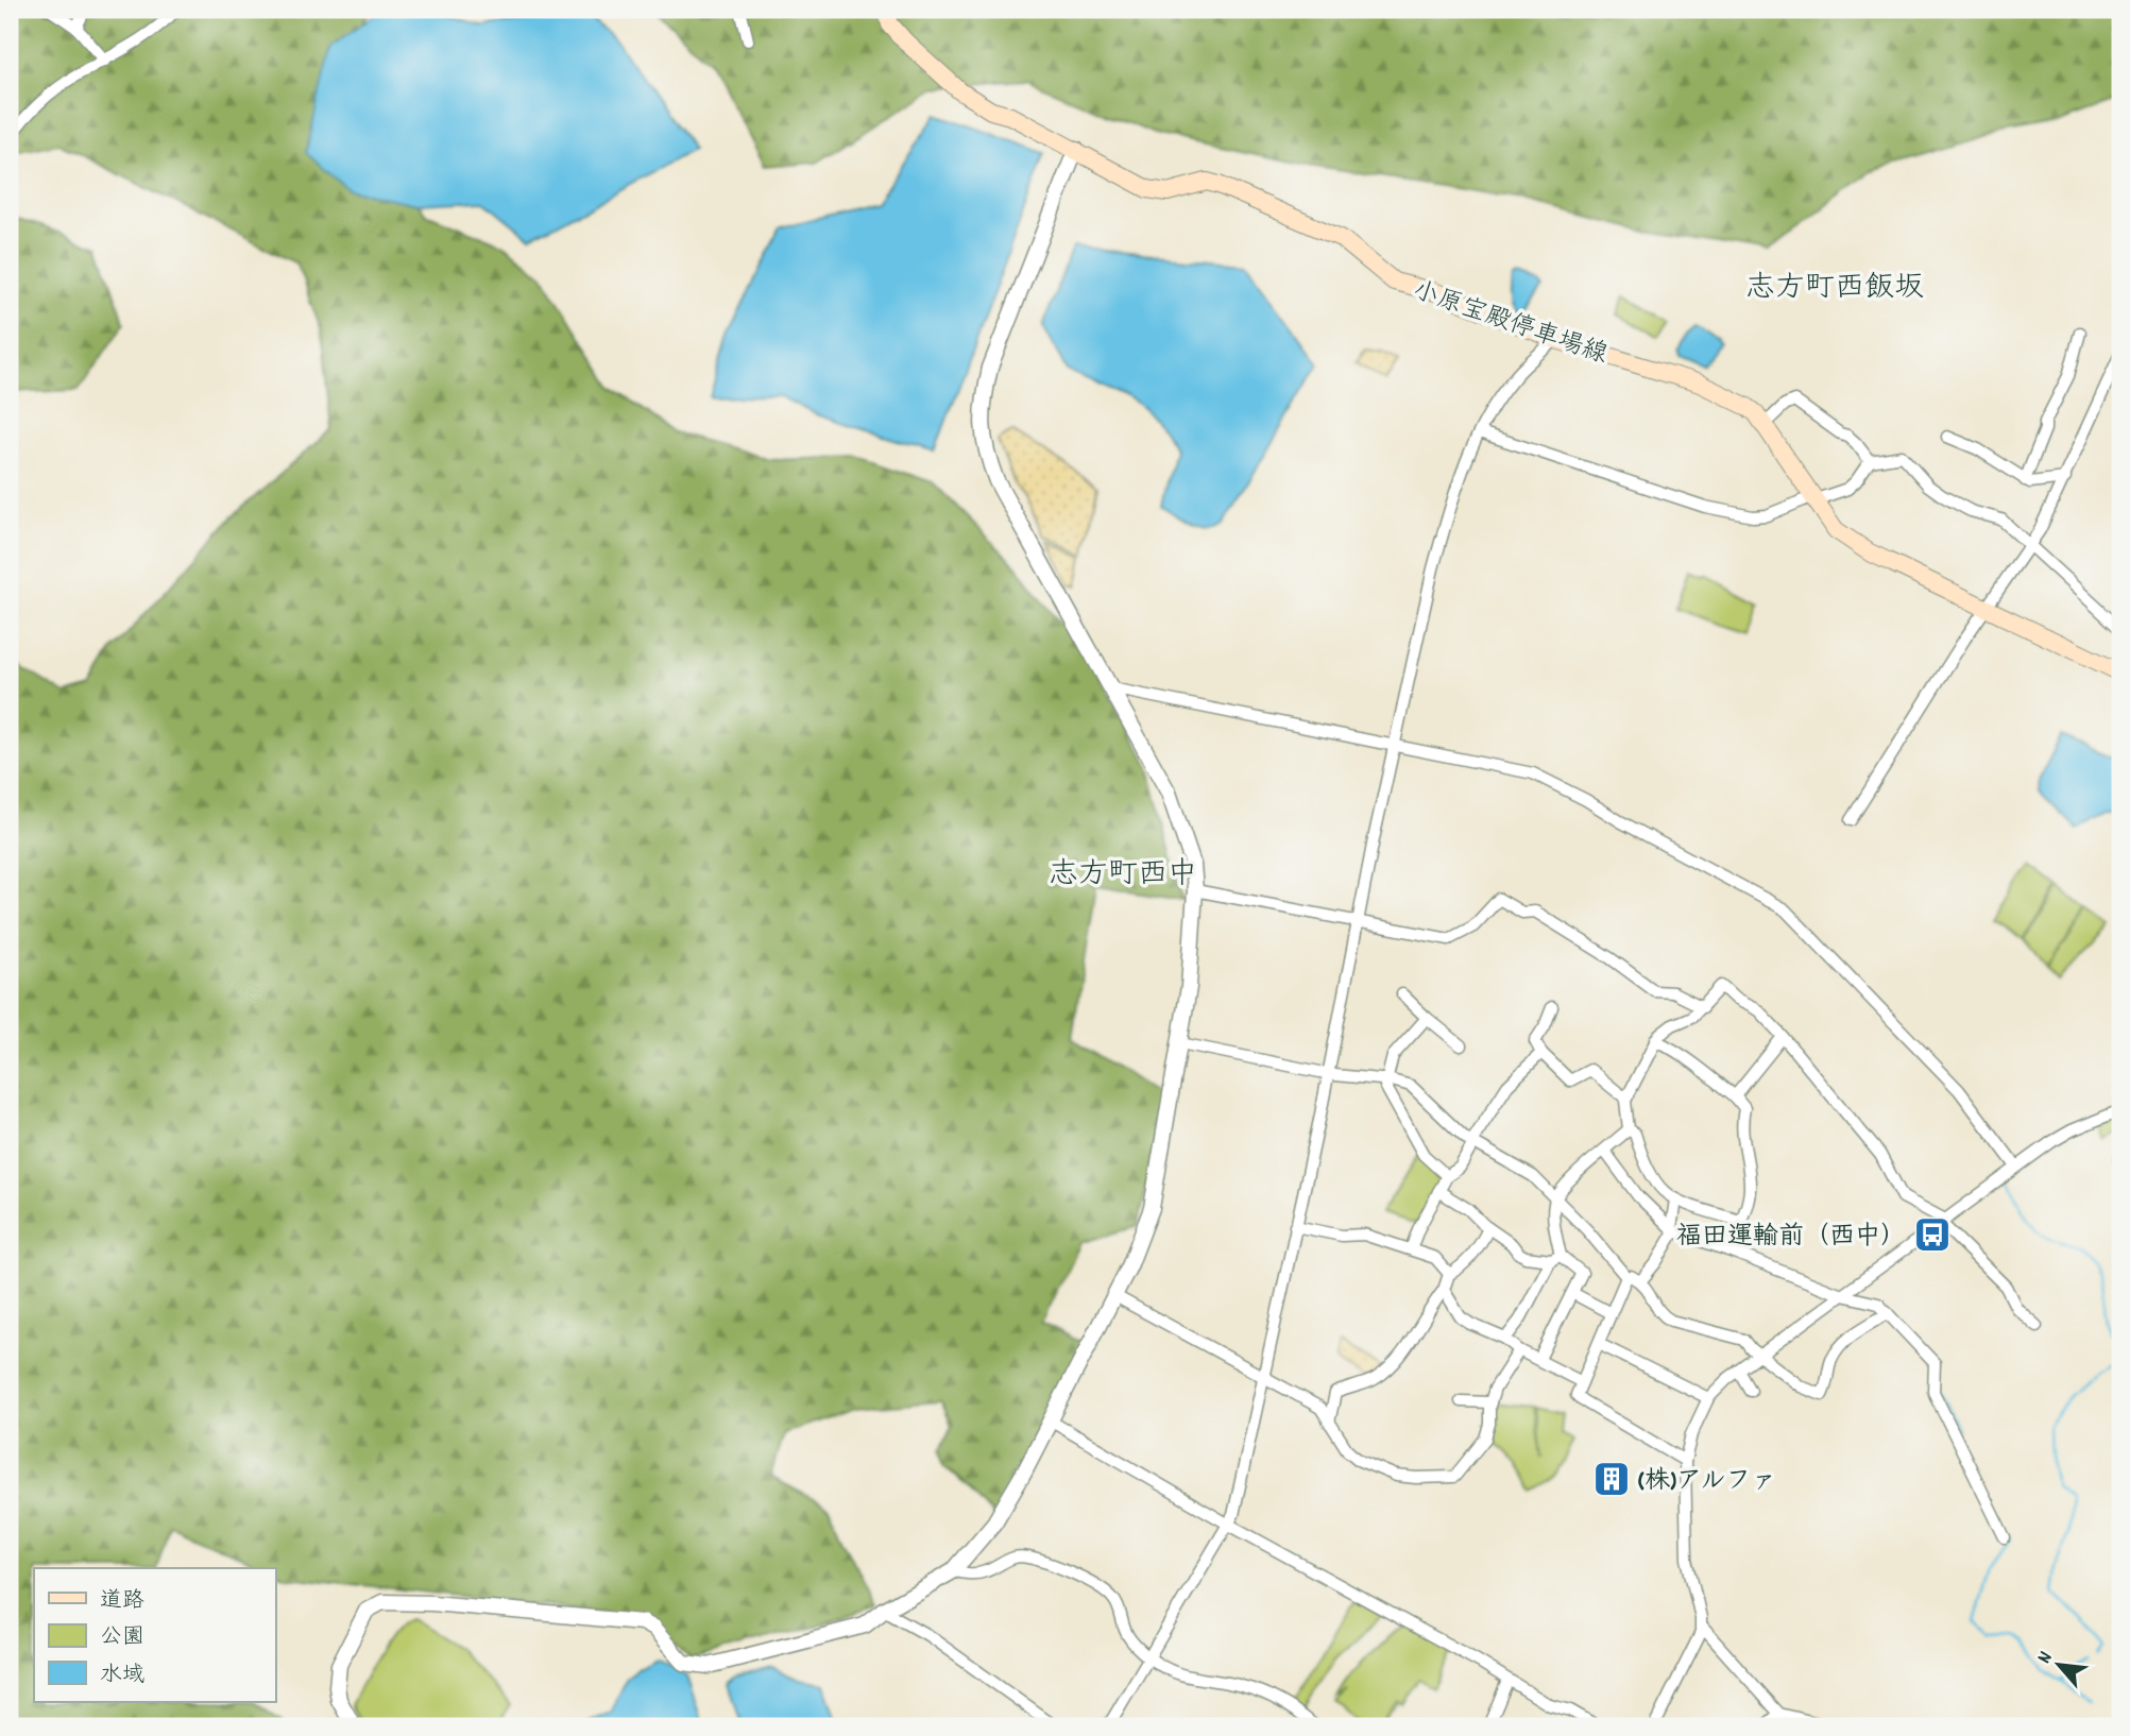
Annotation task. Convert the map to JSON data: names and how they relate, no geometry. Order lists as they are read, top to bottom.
{
  "streets": {
    "main road": ["小原宝殿停車場線"]
  },
  "districts": ["志方町西飯坂", "志方町西中"],
  "places": {
    "bus stop": ["福田運輸前（西中）"],
    "building": ["(株)アルファ"]
  },
  "legend": ["道路", "公園", "水域"],
  "north": "top left"
}
